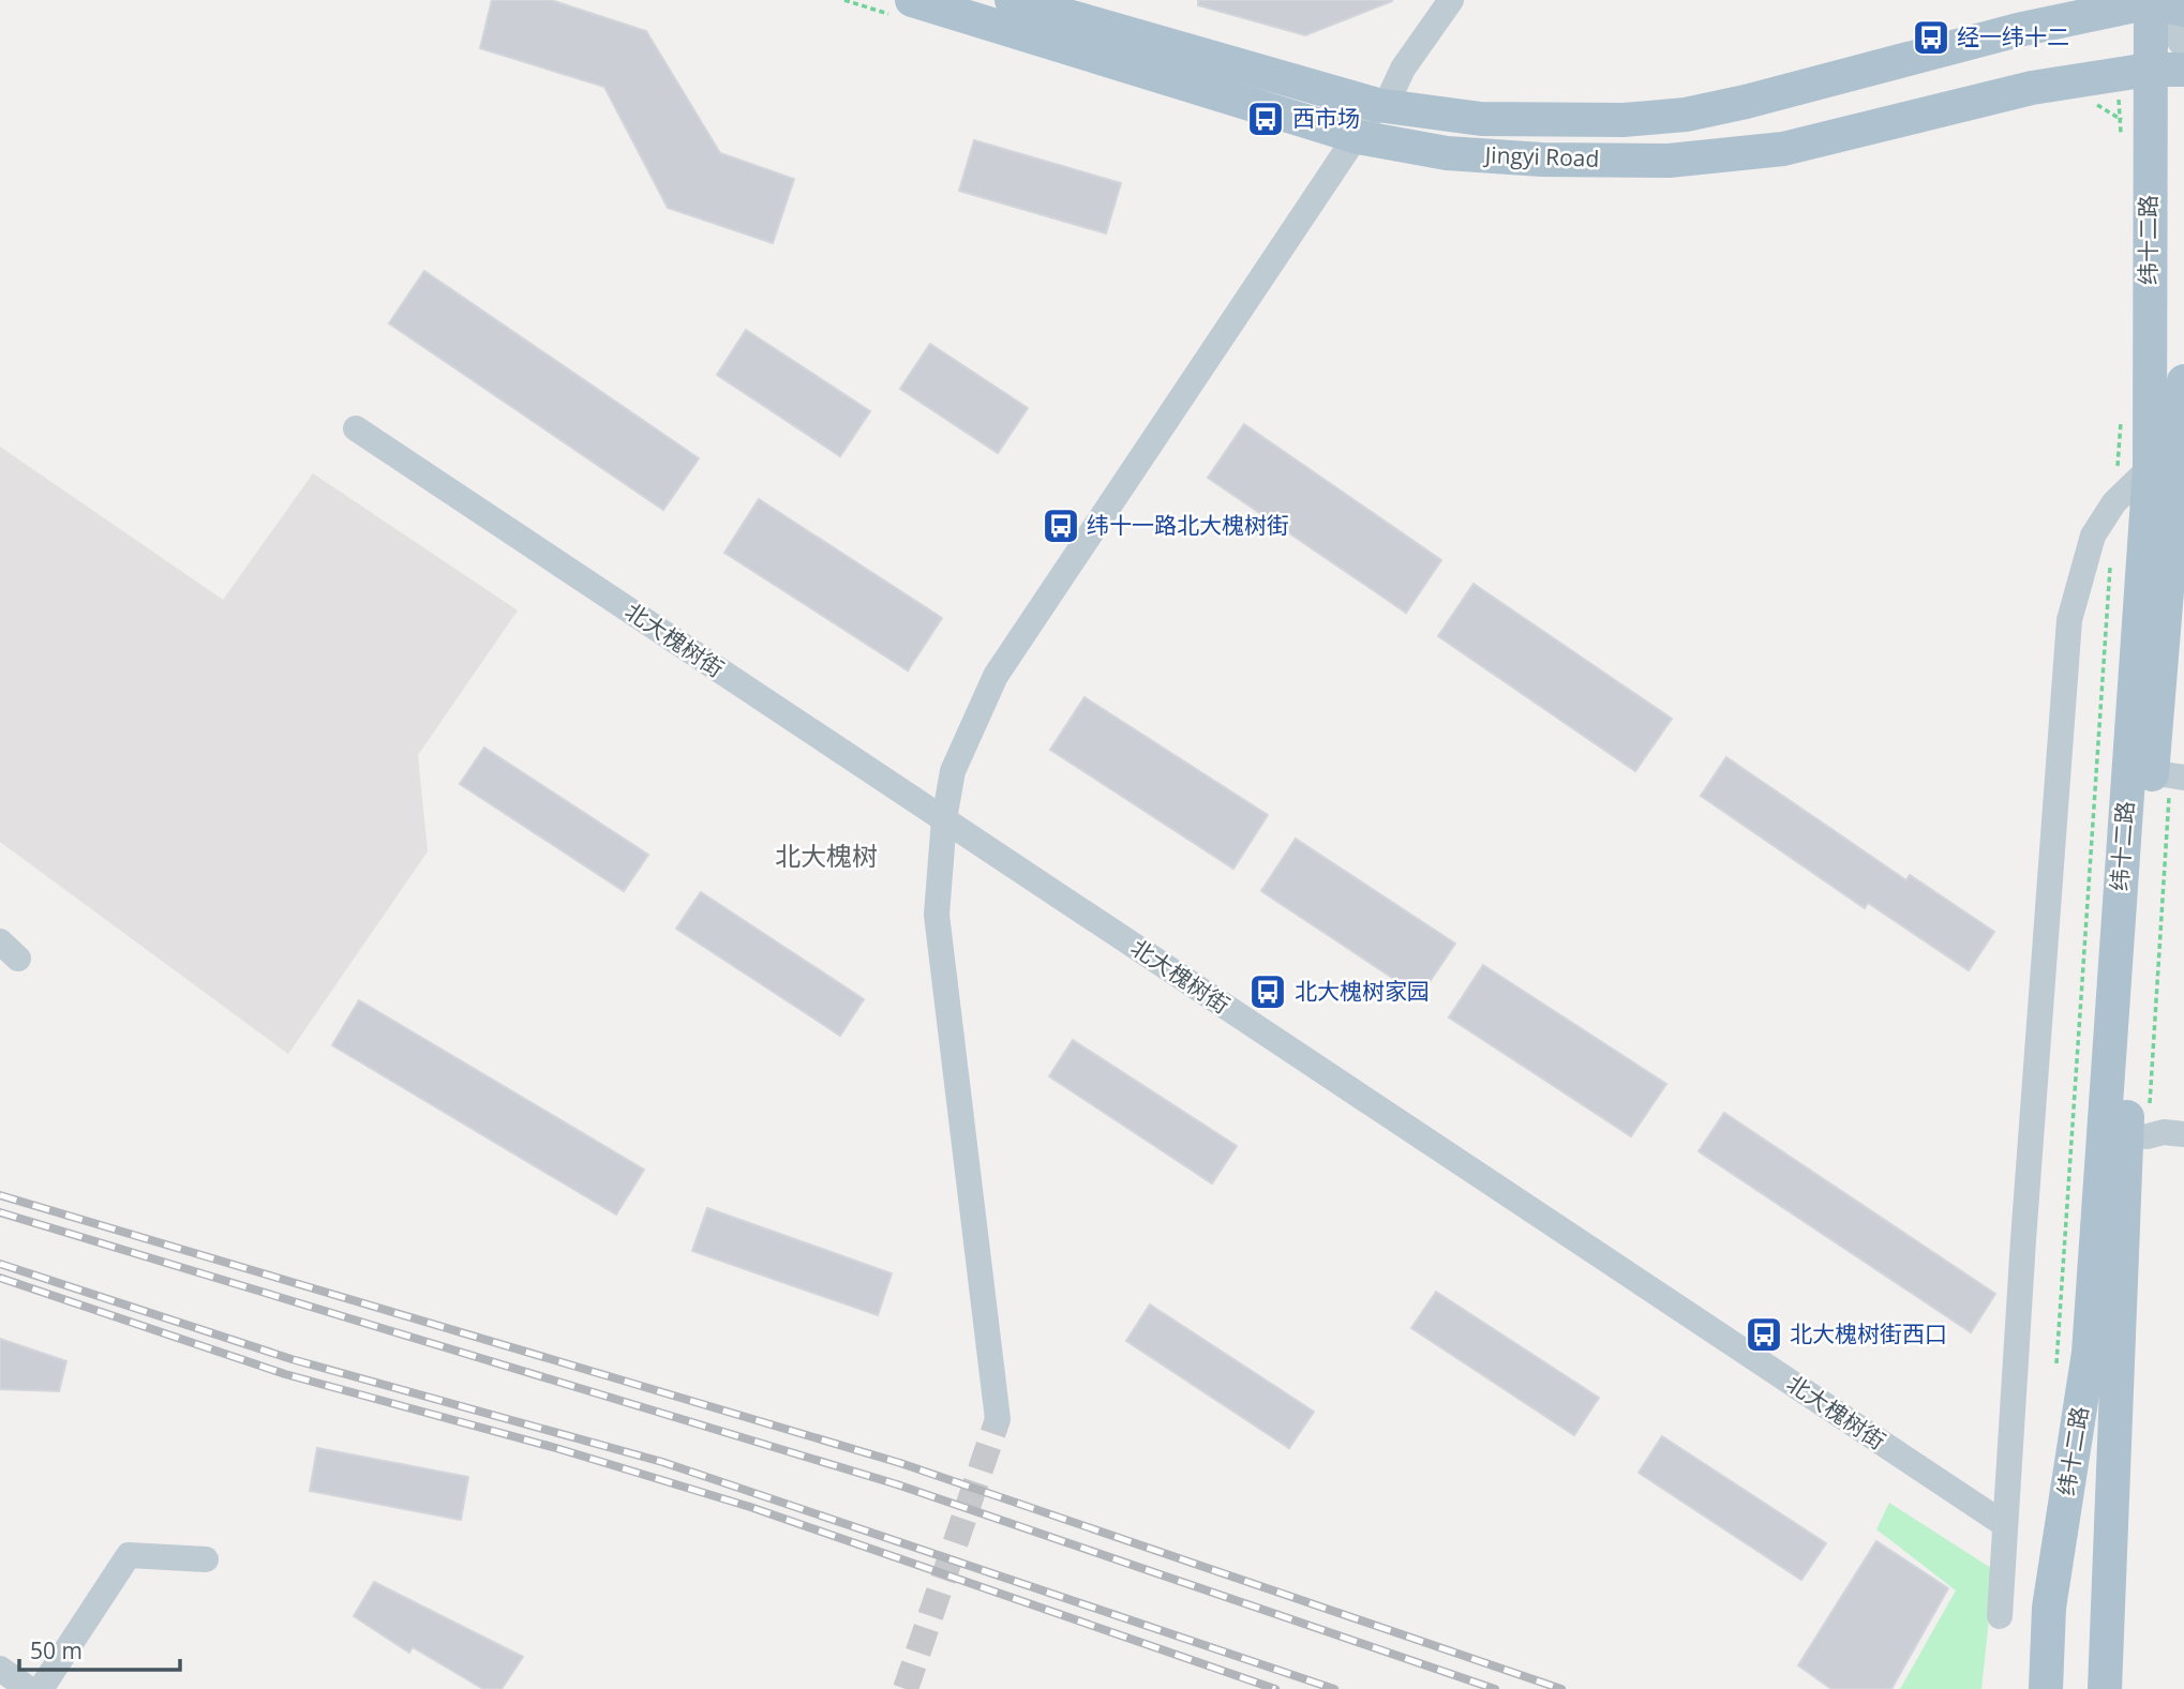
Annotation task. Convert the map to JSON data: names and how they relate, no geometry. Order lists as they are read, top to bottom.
{
  "streets": {
    "main road": ["Jingyi Road", "纬十二路"],
    "street": ["北大槐树街"]
  },
  "crossings": [
    ["Jingyi Road", "纬十二路"]
  ],
  "districts": ["北大槐树"],
  "places": {
    "bus stop": [
      "经一纬十二",
      "西市场",
      "纬十一路北大槐树街",
      "北大槐树家园",
      "北大槐树街西口"
    ]
  },
  "scale_bar": "50 m"
}
